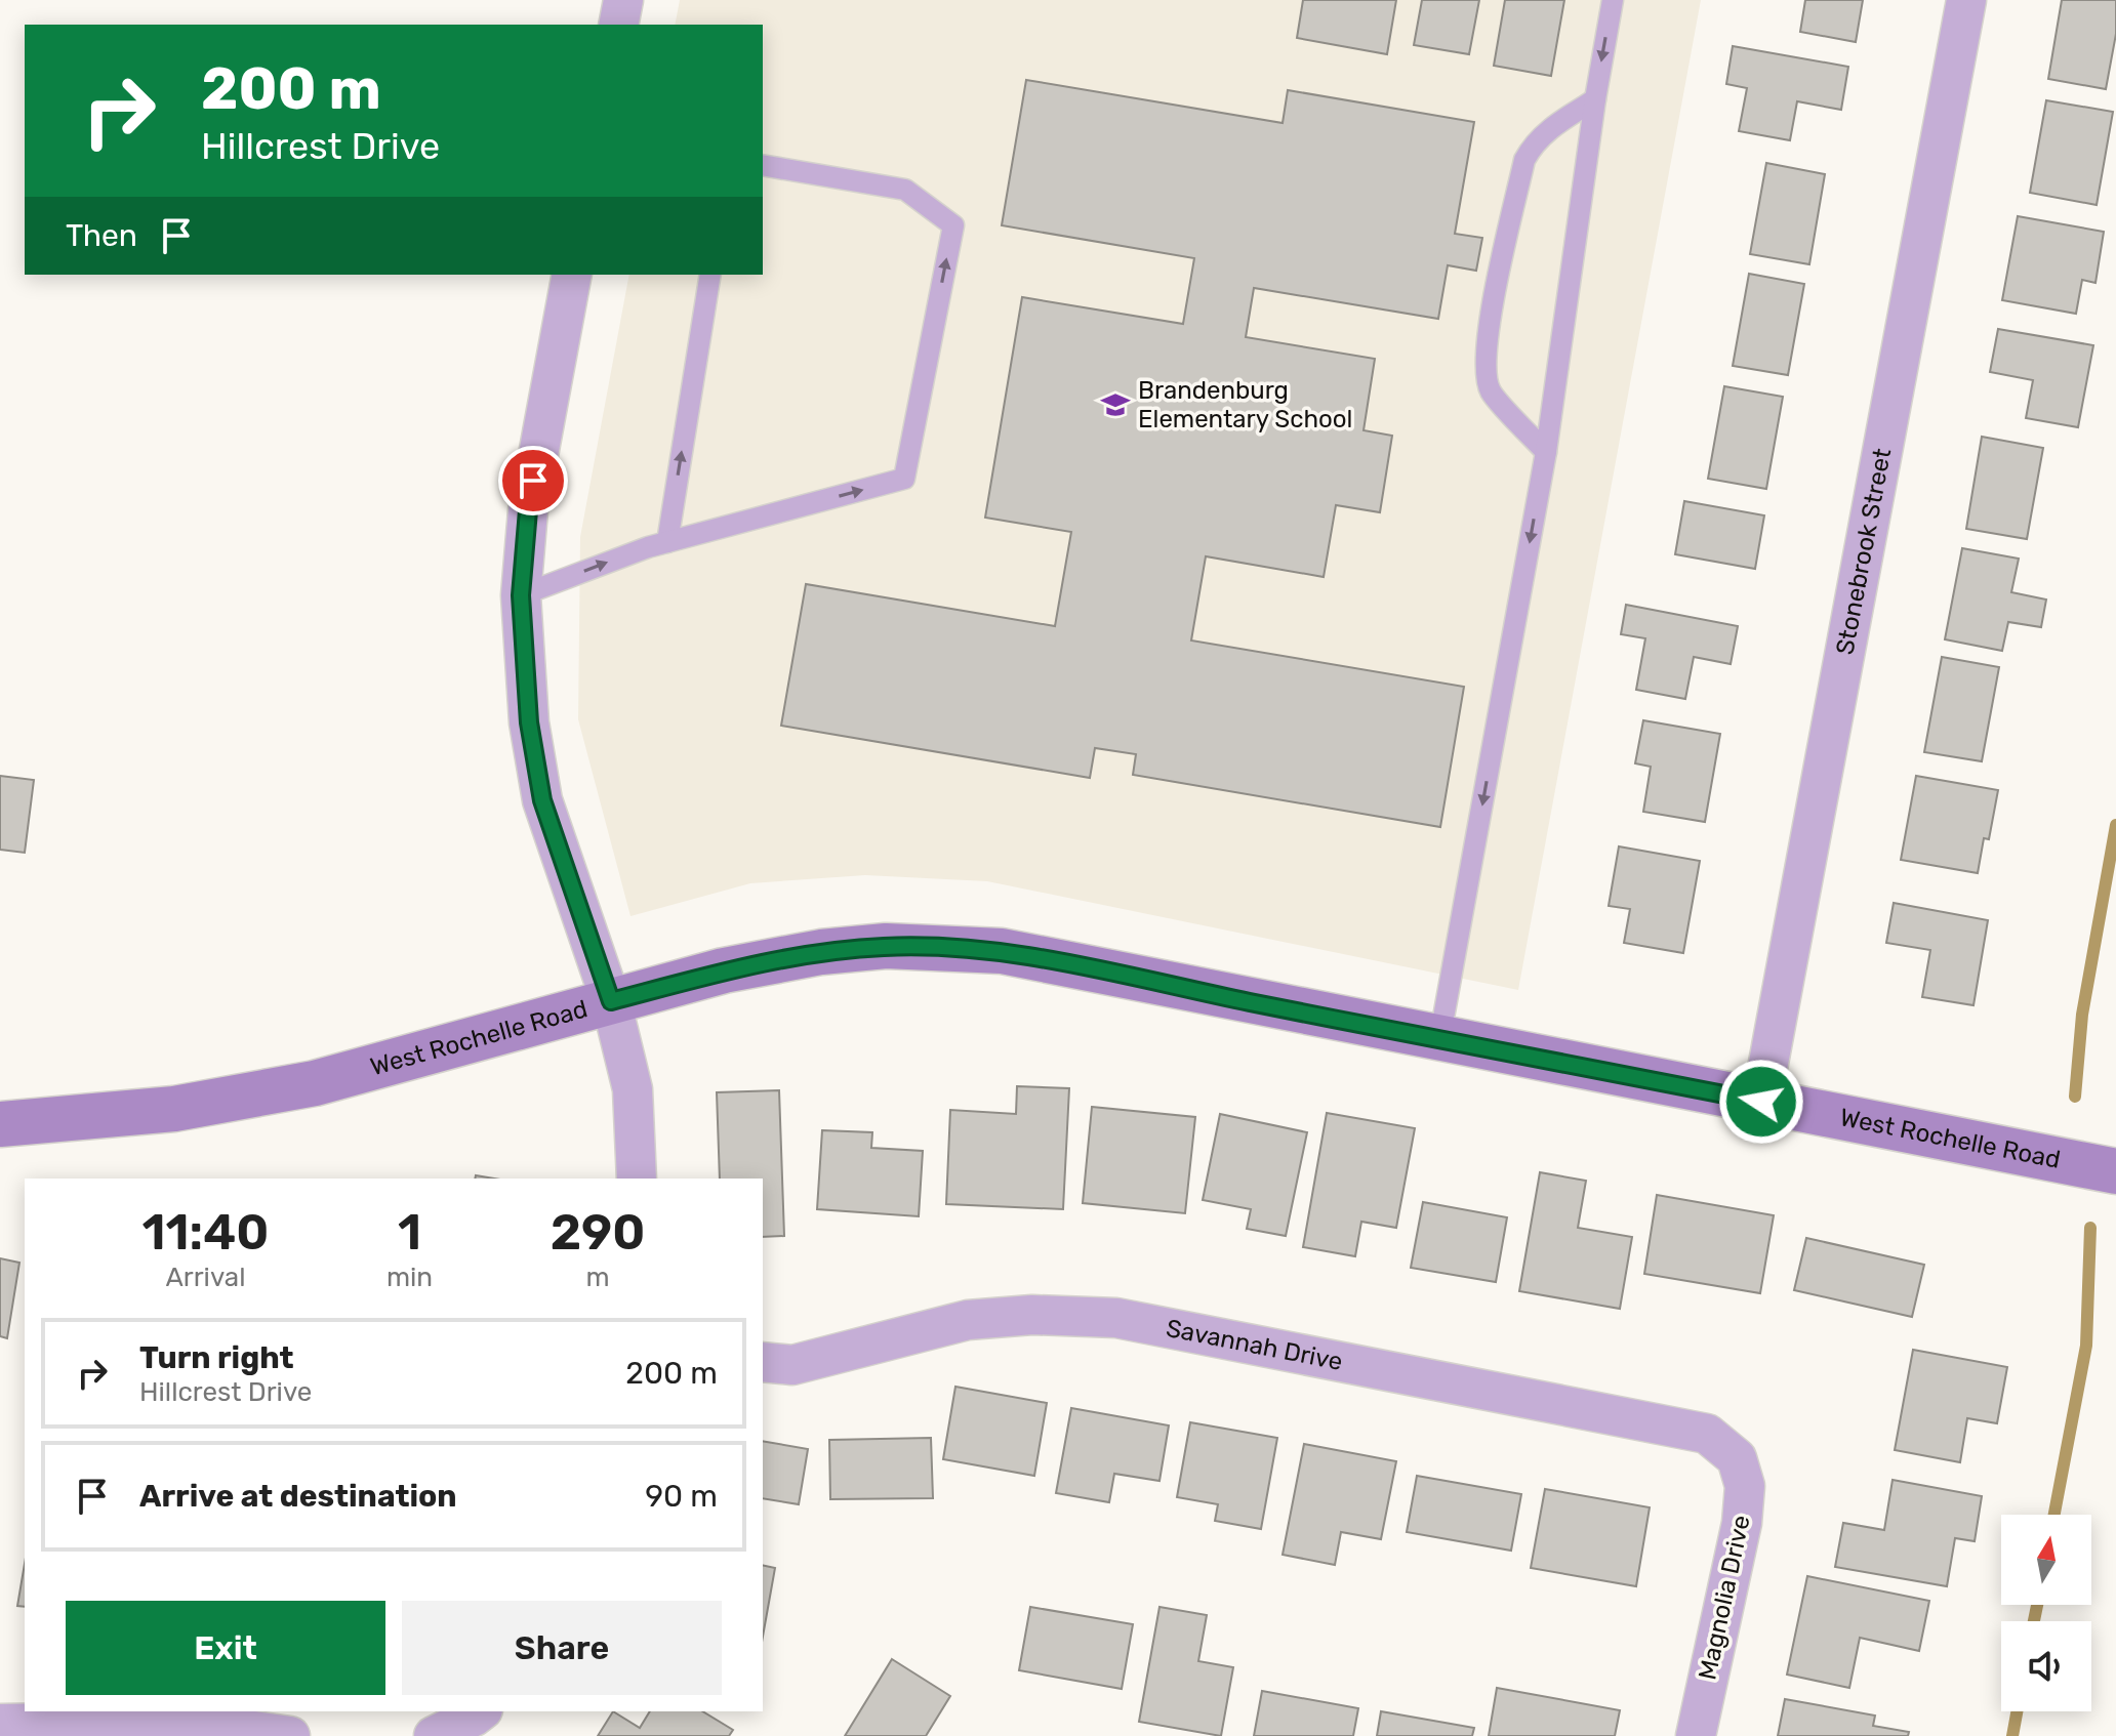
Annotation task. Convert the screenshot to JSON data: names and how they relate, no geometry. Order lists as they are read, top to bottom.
{
  "streets": {
    "main road": ["West Rochelle Road"],
    "street": ["Stonebrook Street", "Savannah Drive", "Magnolia Drive"]
  },
  "crossings": [
    ["Stonebrook Street", "West Rochelle Road"],
    ["Savannah Drive", "Magnolia Drive"]
  ],
  "places": {
    "school or university": ["Brandenburg Elementary School"]
  },
  "north": "top",
  "page": {
    "turn": ["200 m", "Hillcrest Drive"],
    "then": "Then",
    "eta": [
      "11:40",
      "Arrival",
      "1",
      "min",
      "290",
      "m"
    ],
    "list": [
      {
        "name": "Turn right",
        "note": "Hillcrest Drive",
        "value": "200 m"
      },
      {
        "name": "Arrive at destination",
        "value": "90 m"
      }
    ],
    "buttons": ["Exit", "Share"]
  }
}
